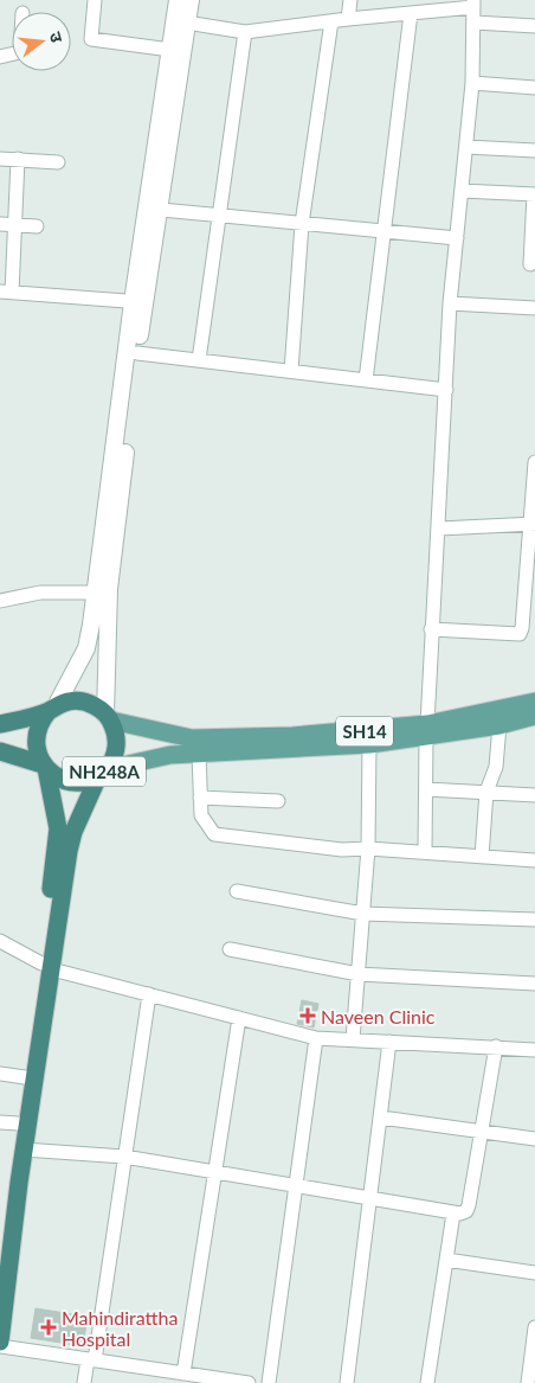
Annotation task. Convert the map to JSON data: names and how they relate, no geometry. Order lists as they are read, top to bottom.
{
  "streets": {
    "highway": ["NH248A"],
    "main road": ["SH14"]
  },
  "crossings": [
    ["SH14", "NH248A"]
  ],
  "places": {
    "health": ["Naveen Clinic", "Mahindirattha Hospital"]
  },
  "north": "right"
}
